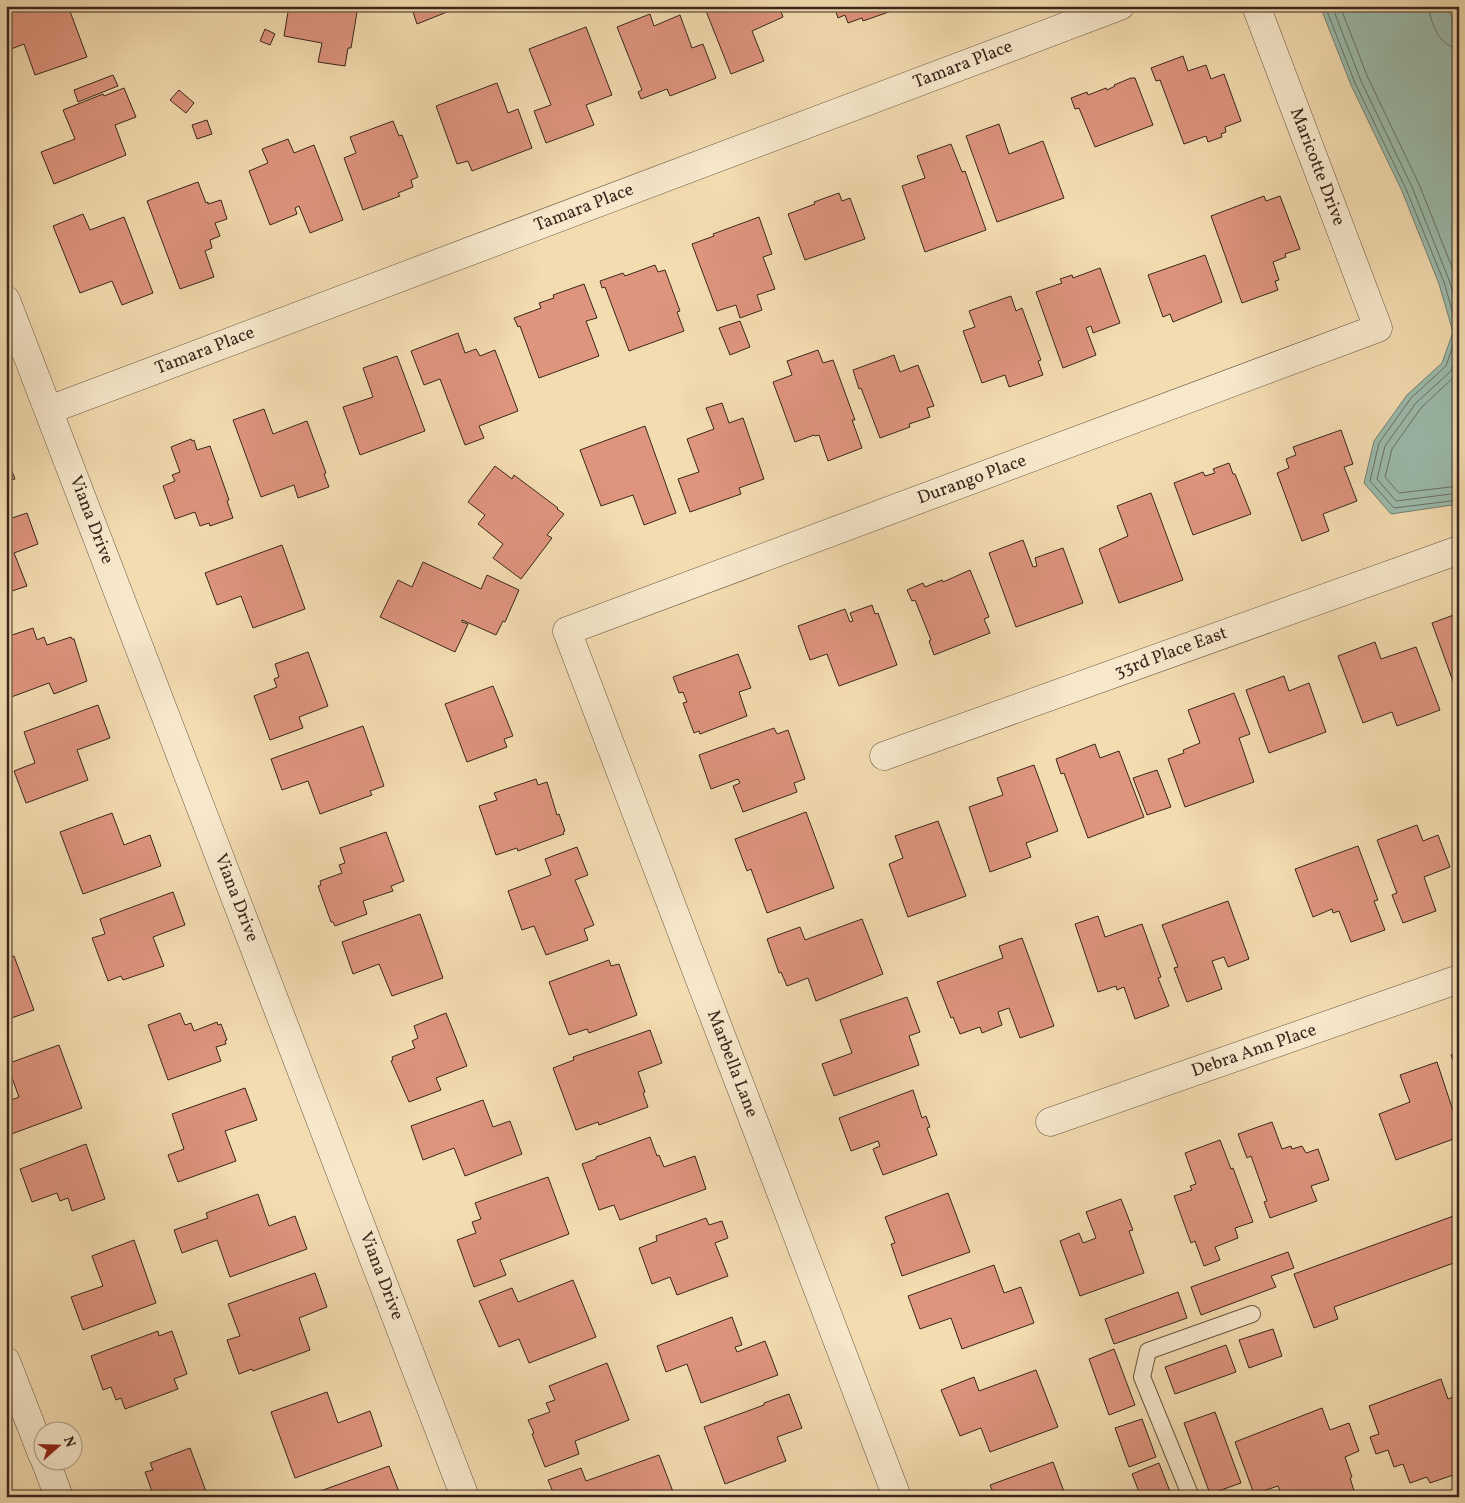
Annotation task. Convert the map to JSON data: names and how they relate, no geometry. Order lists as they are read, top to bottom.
{
  "streets": {
    "street": [
      "Tamara Place",
      "Maricotte Drive",
      "Durango Place",
      "Viana Drive",
      "33rd Place East",
      "Debra Ann Place",
      "Marbella Lane"
    ]
  },
  "crossings": [
    ["Tamara Place", "Viana Drive"],
    ["Maricotte Drive", "Durango Place"],
    ["Durango Place", "Marbella Lane"]
  ],
  "north": "right"
}
